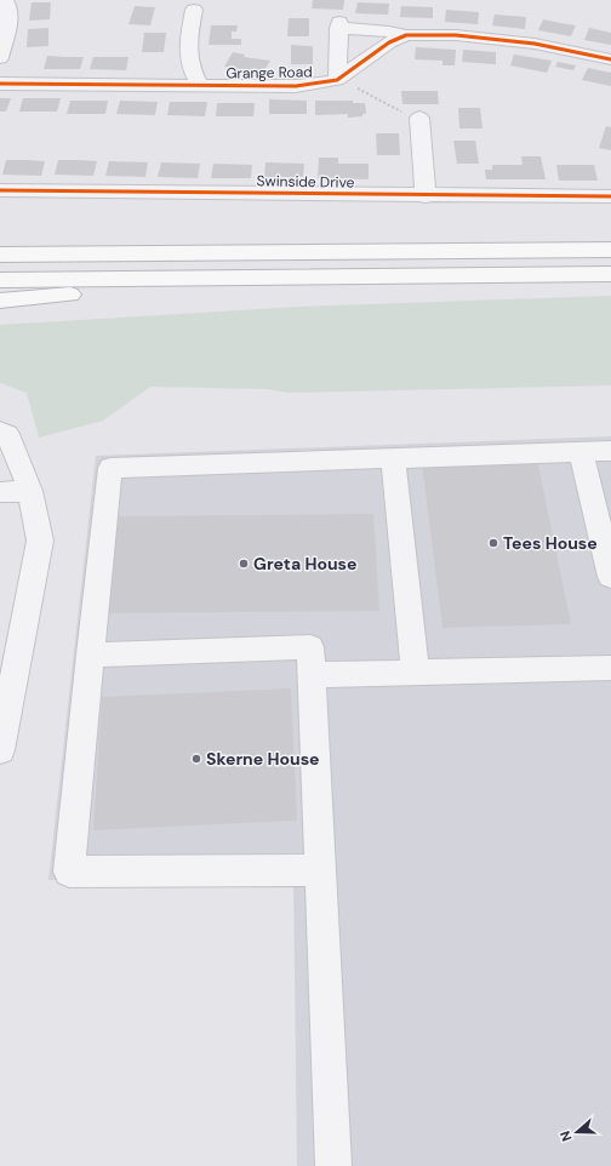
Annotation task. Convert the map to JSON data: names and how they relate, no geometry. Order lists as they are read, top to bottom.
{
  "streets": {
    "street": ["Grange Road", "Swinside Drive"]
  },
  "places": ["Tees House", "Greta House", "Skerne House"],
  "north": "left"
}
